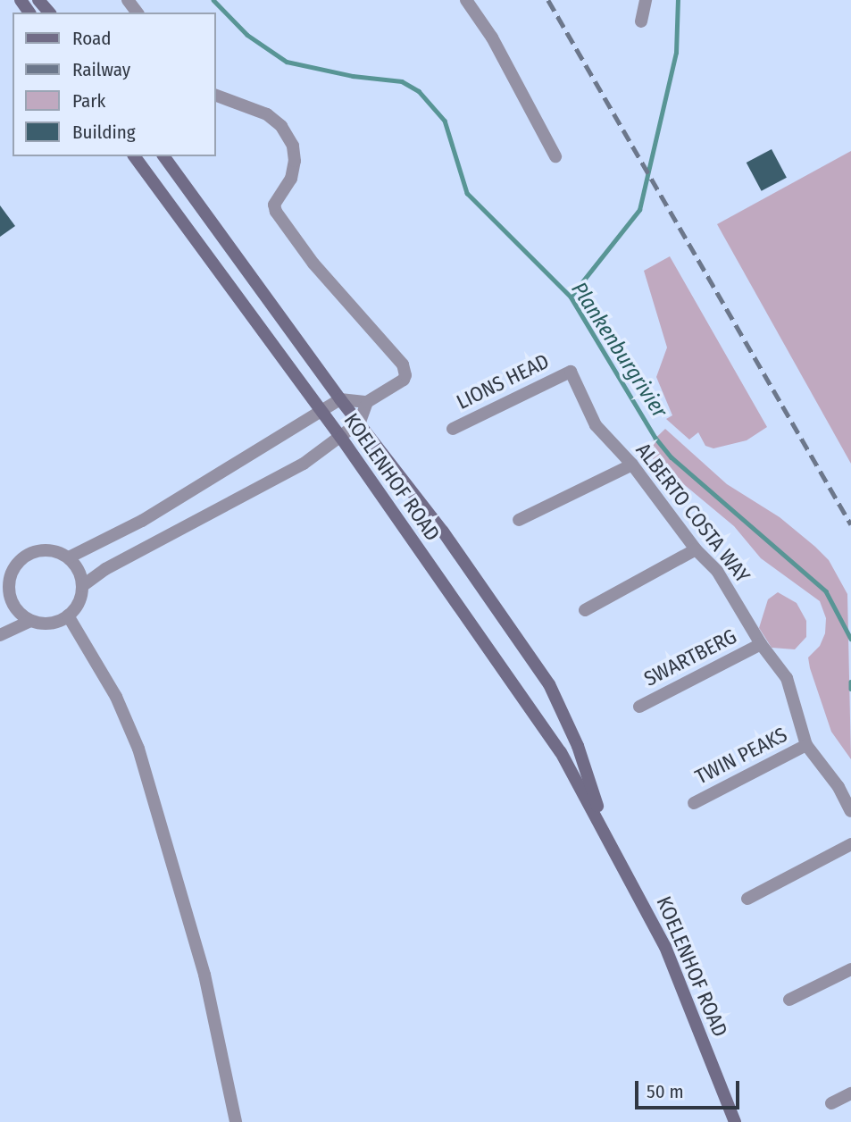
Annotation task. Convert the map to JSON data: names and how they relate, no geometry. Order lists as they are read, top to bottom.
{
  "streets": {
    "main road": ["KOELENHOF ROAD"],
    "street": [
      "LIONS HEAD",
      "ALBERTO COSTA WAY",
      "SWARTBERG",
      "TWIN PEAKS"
    ]
  },
  "crossings": [
    ["LIONS HEAD", "ALBERTO COSTA WAY"],
    ["ALBERTO COSTA WAY", "SWARTBERG"],
    ["ALBERTO COSTA WAY", "TWIN PEAKS"]
  ],
  "water": ["Plankenburgrivier"],
  "legend": [
    "Road",
    "Railway",
    "Park",
    "Building"
  ],
  "scale_bar": "50 m"
}
